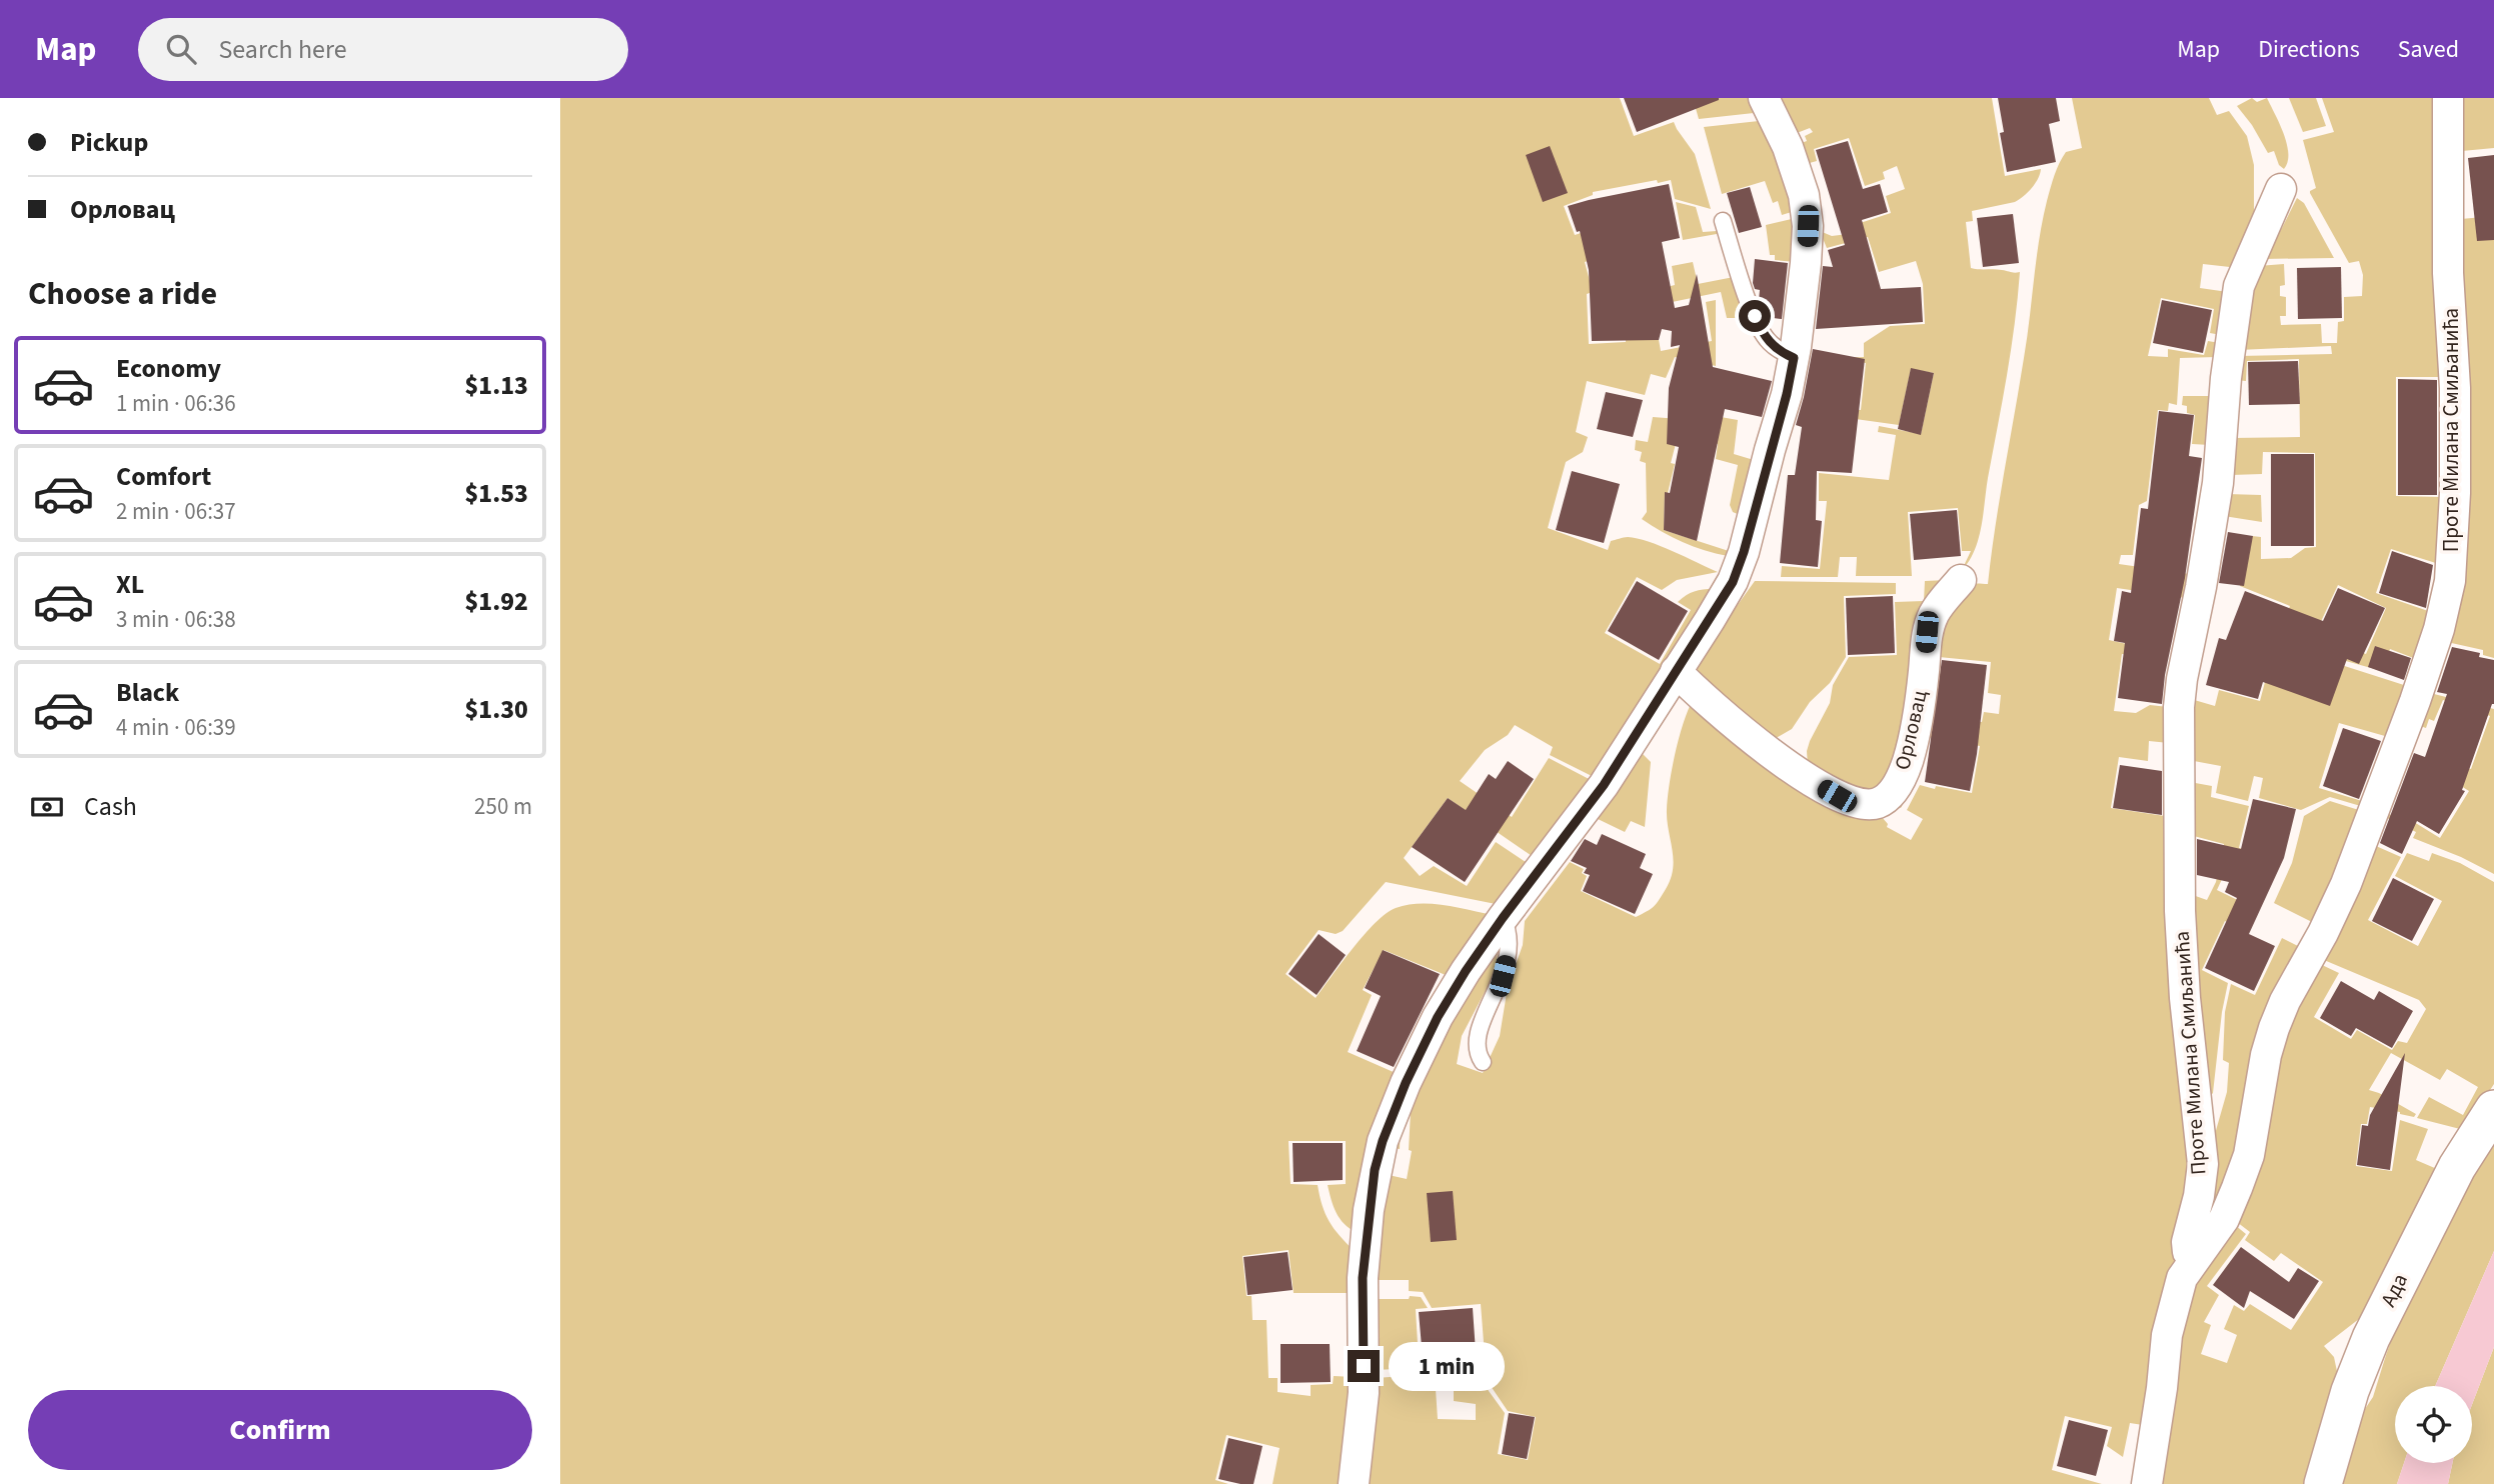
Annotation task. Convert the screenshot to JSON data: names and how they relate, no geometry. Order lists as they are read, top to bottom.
{
  "streets": {
    "street": ["Проте Милана Смиљанића", "Орловац", "Ада"]
  },
  "page": {
    "header": "Map",
    "search": "Search here",
    "nav": ["Map", "Directions", "Saved"],
    "banner": ["Pickup", "Орловац"],
    "heading": "Choose a ride",
    "list": [
      {
        "name": "Economy",
        "note": "1 min · 06:36",
        "value": "$1.13"
      },
      {
        "name": "Comfort",
        "note": "2 min · 06:37",
        "value": "$1.53"
      },
      {
        "name": "XL",
        "note": "3 min · 06:38",
        "value": "$1.92"
      },
      {
        "name": "Black",
        "note": "4 min · 06:39",
        "value": "$1.30"
      }
    ],
    "pay": ["Cash", "250 m"],
    "bubble": "1 min",
    "buttons": "Confirm"
  }
}
